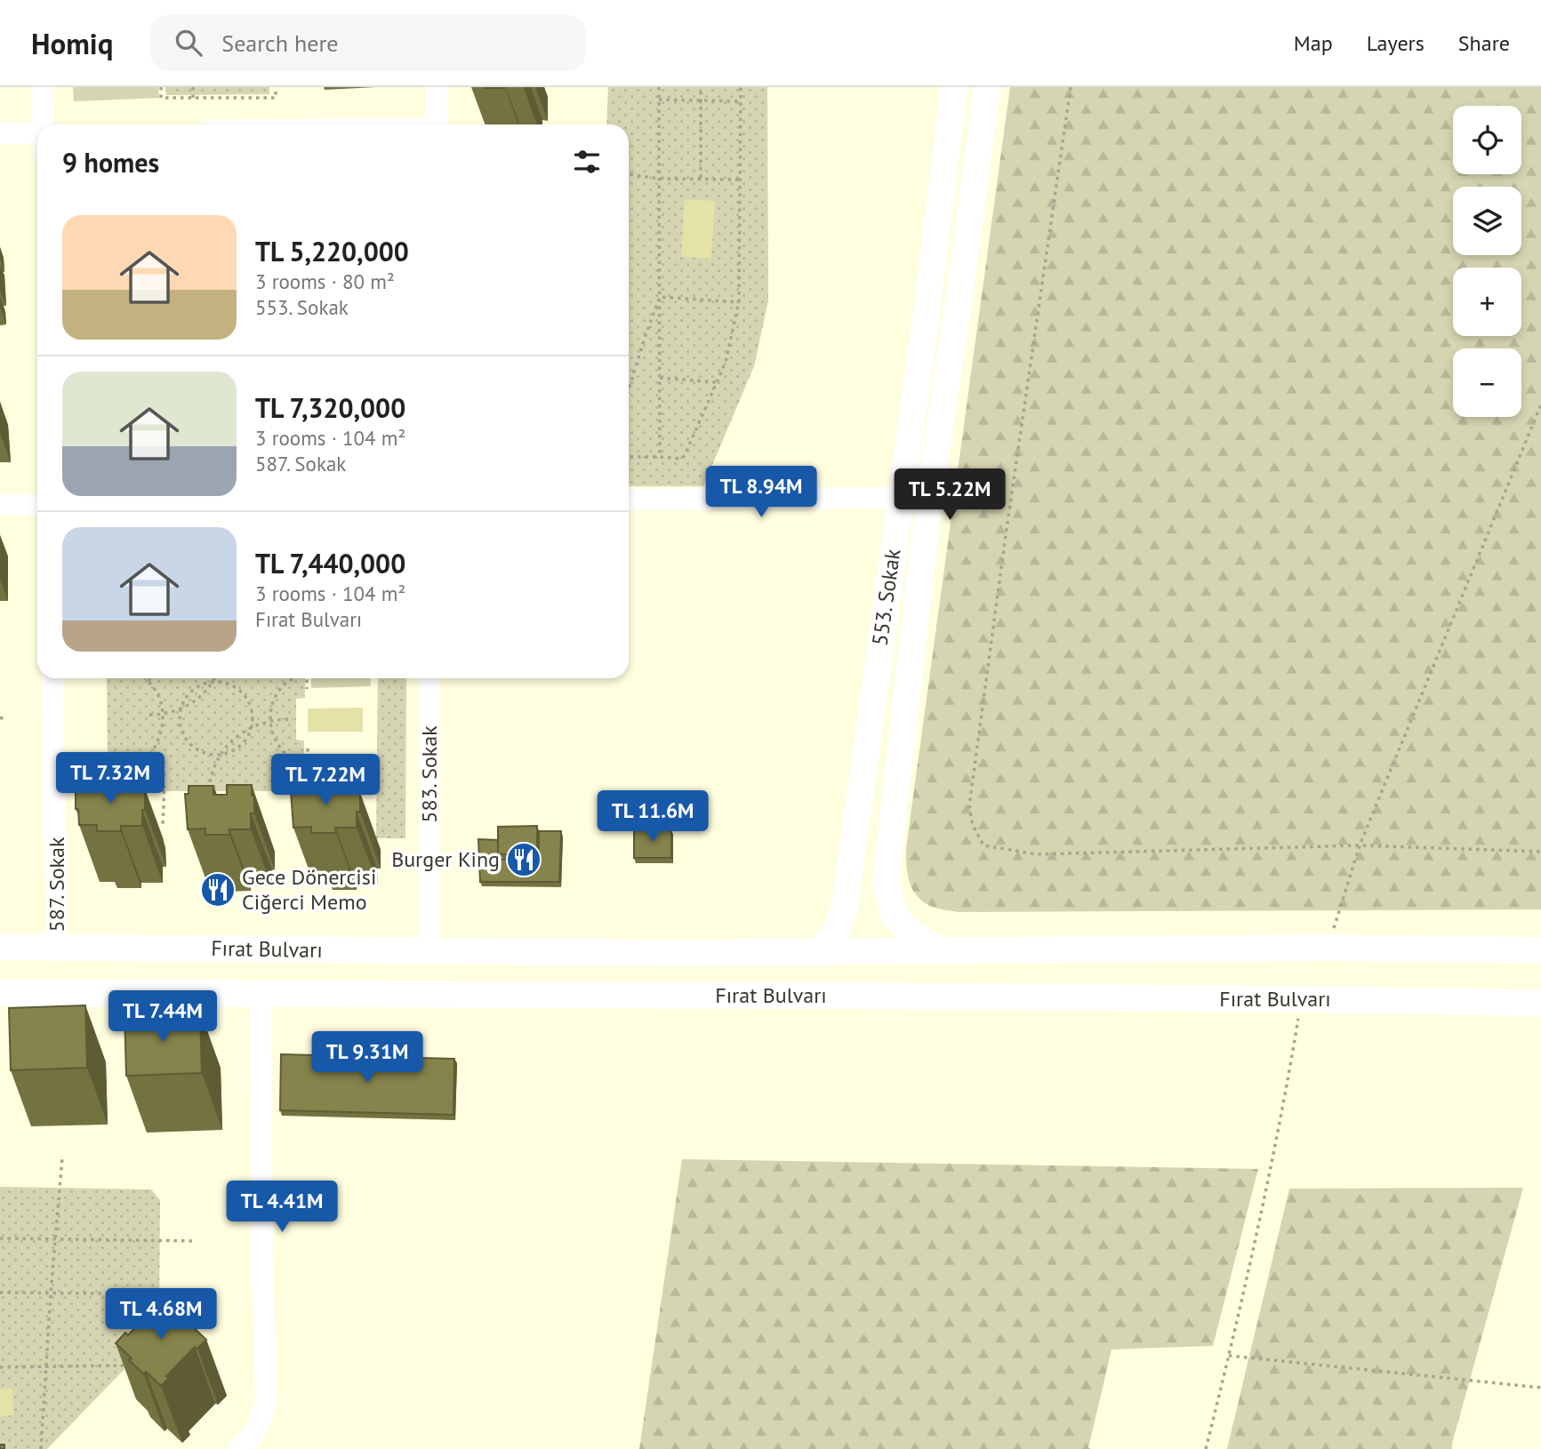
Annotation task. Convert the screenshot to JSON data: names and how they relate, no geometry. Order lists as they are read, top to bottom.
{
  "streets": {
    "main road": ["553. Sokak", "Fırat Bulvarı"],
    "street": ["583. Sokak", "587. Sokak"]
  },
  "crossings": [
    ["553. Sokak", "Fırat Bulvarı"],
    ["583. Sokak", "Fırat Bulvarı"],
    ["587. Sokak", "Fırat Bulvarı"]
  ],
  "places": {
    "restaurant": ["Burger King", "Gece Dönercisi Ciğerci Memo"]
  },
  "page": {
    "header": "Homiq",
    "search": "Search here",
    "nav": ["Map", "Layers", "Share"],
    "map_buttons": ["+", "−"],
    "heading": "9 homes",
    "list": [
      {
        "name": "TL 5,220,000",
        "note": "3 rooms · 80 m² · 553. Sokak"
      },
      {
        "name": "TL 7,320,000",
        "note": "3 rooms · 104 m² · 587. Sokak"
      },
      {
        "name": "TL 7,440,000",
        "note": "3 rooms · 104 m² · Fırat Bulvarı"
      }
    ],
    "price": [
      "TL 8.94M",
      "TL 5.22M",
      "TL 7.32M",
      "TL 7.22M",
      "TL 11.6M",
      "TL 7.44M",
      "TL 9.31M",
      "TL 4.41M",
      "TL 4.68M"
    ]
  }
}
